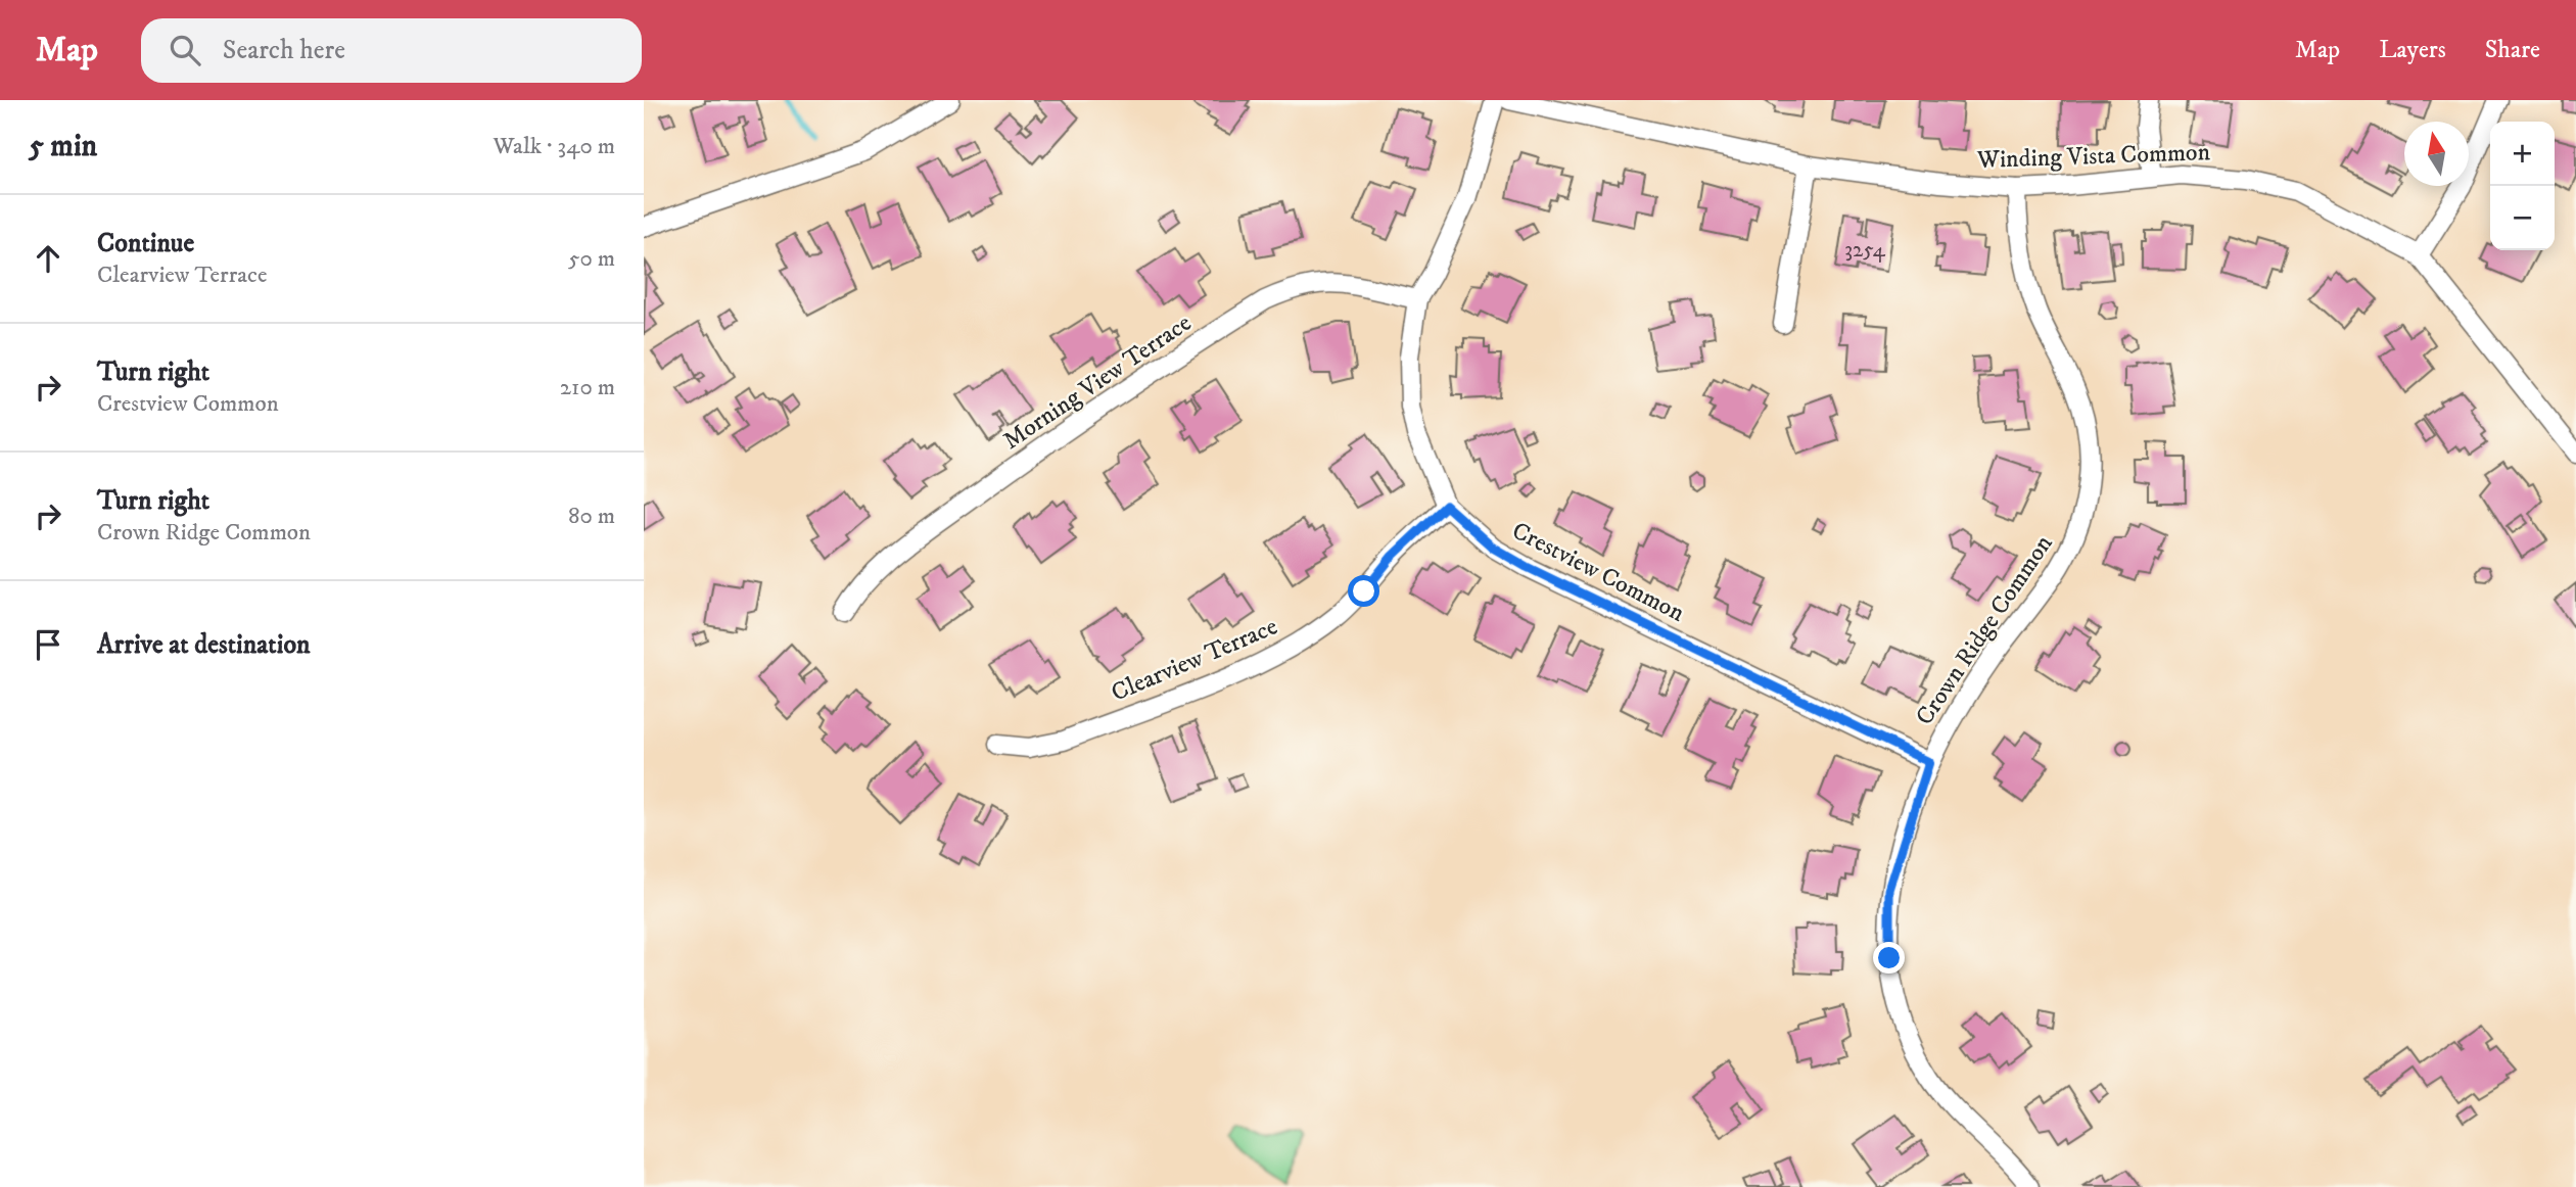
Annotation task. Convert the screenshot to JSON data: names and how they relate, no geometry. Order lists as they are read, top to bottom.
{
  "streets": {
    "street": [
      "Winding Vista Common",
      "Morning View Terrace",
      "Crestview Common",
      "Crown Ridge Common",
      "Clearview Terrace"
    ]
  },
  "crossings": [
    ["Winding Vista Common", "Crown Ridge Common"],
    ["Morning View Terrace", "Crestview Common"],
    ["Crestview Common", "Crown Ridge Common"],
    ["Crestview Common", "Clearview Terrace"]
  ],
  "house_numbers": ["3254"],
  "north": "top",
  "page": {
    "header": "Map",
    "search": "Search here",
    "nav": ["Map", "Layers", "Share"],
    "heading": ["5 min", "Walk · 340 m"],
    "map_buttons": ["+", "−"],
    "list": [
      ["Continue", "Clearview Terrace", "50 m"],
      ["Turn right", "Crestview Common", "210 m"],
      ["Turn right", "Crown Ridge Common", "80 m"],
      "Arrive at destination"
    ]
  }
}
